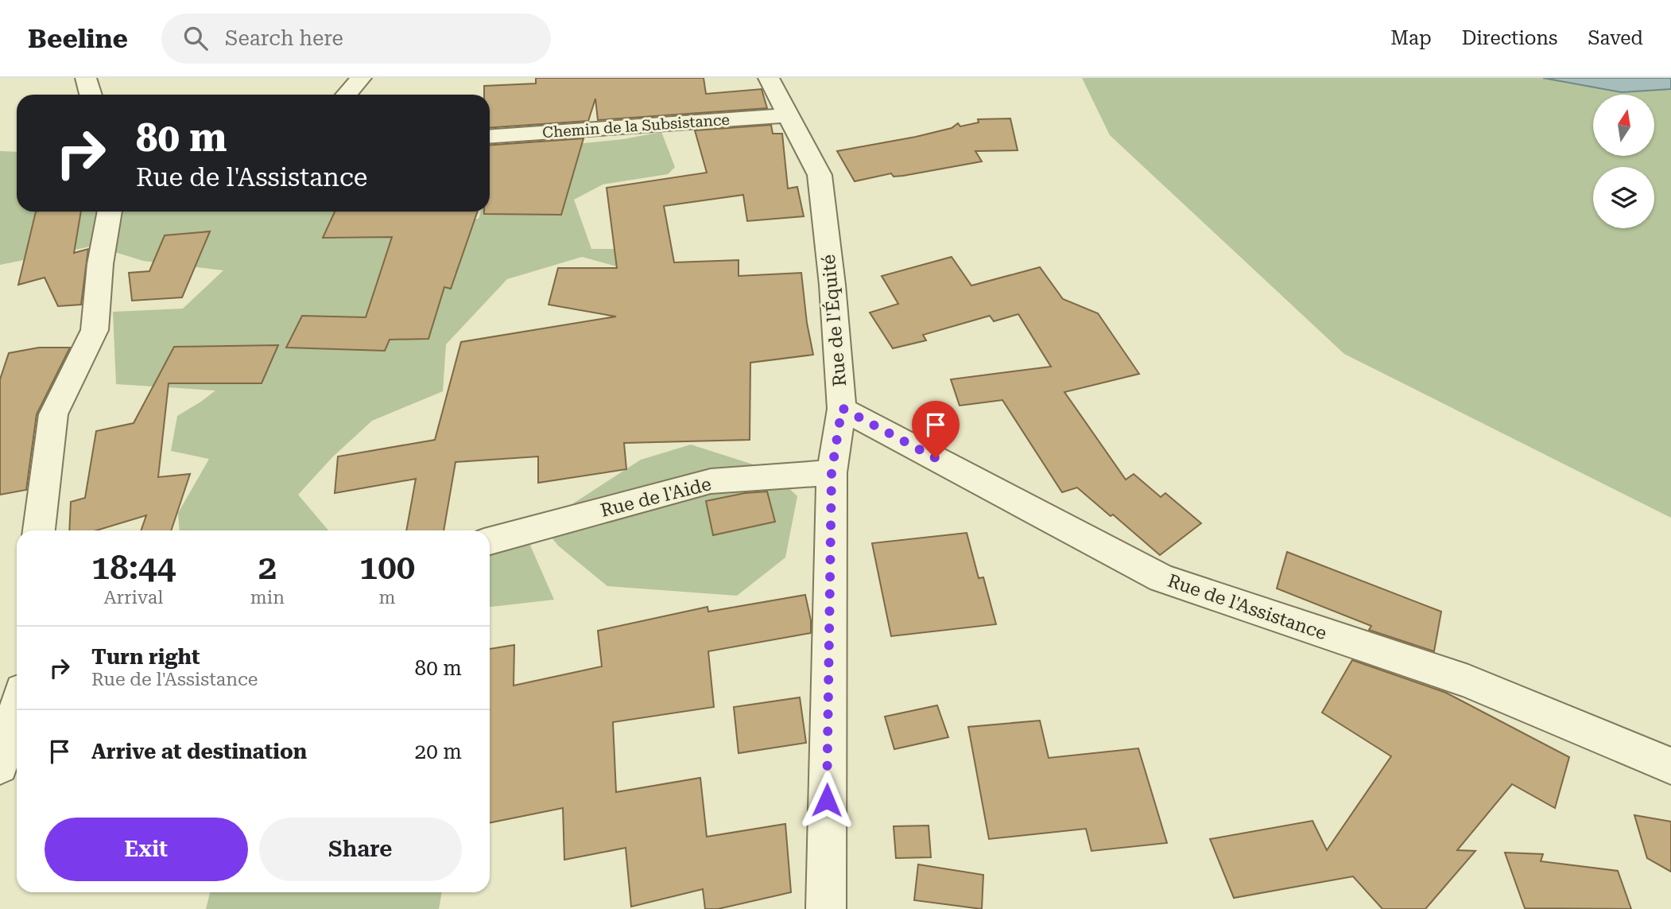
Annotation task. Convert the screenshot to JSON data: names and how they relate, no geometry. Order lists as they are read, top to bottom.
{
  "streets": {
    "street": [
      "Chemin de la Subsistance",
      "Rue de l'Équité",
      "Rue de l'Aide",
      "Rue de l'Assistance"
    ]
  },
  "crossings": [
    ["Chemin de la Subsistance", "Rue de l'Équité"],
    ["Rue de l'Équité", "Rue de l'Aide"],
    ["Rue de l'Équité", "Rue de l'Assistance"]
  ],
  "north": "top",
  "page": {
    "header": "Beeline",
    "search": "Search here",
    "nav": ["Map", "Directions", "Saved"],
    "turn": ["80 m", "Rue de l'Assistance"],
    "eta": [
      "18:44",
      "Arrival",
      "2",
      "min",
      "100",
      "m"
    ],
    "list": [
      {
        "name": "Turn right",
        "note": "Rue de l'Assistance",
        "value": "80 m"
      },
      {
        "name": "Arrive at destination",
        "value": "20 m"
      }
    ],
    "buttons": ["Exit", "Share"]
  }
}
